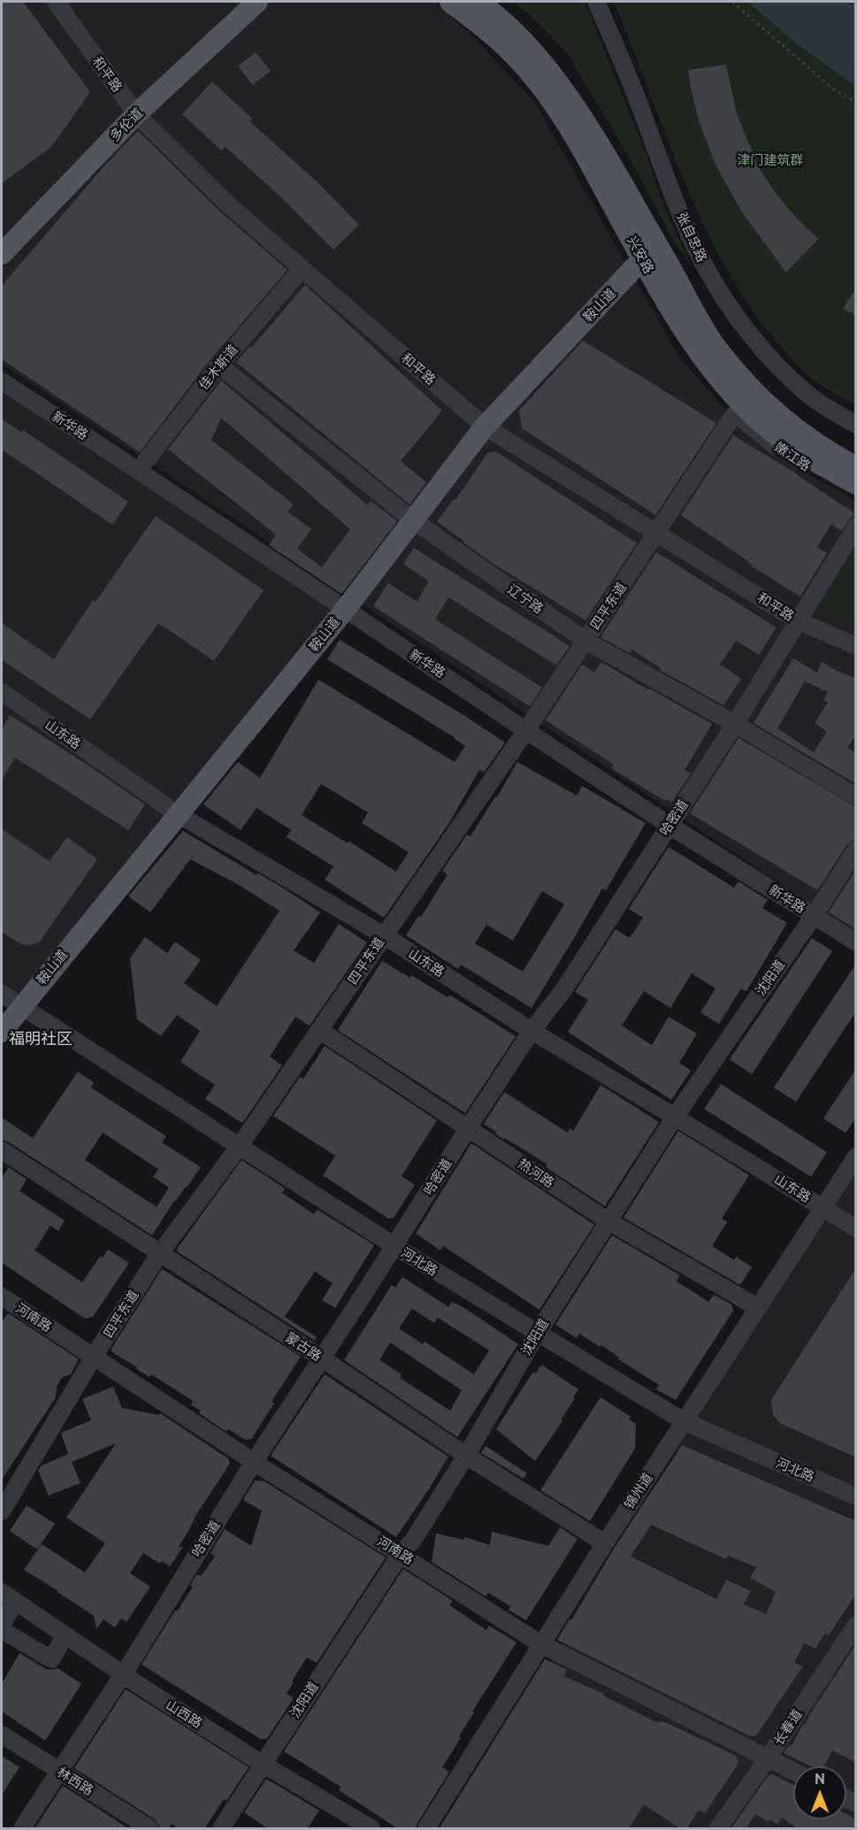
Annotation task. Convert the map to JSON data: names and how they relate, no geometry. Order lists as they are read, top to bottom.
{
  "streets": {
    "main road": ["多伦道", "兴安路", "鞍山道"],
    "street": [
      "和平路",
      "张自忠路",
      "佳木斯道",
      "新华路",
      "嫩江路",
      "辽宁路",
      "四平东道",
      "山东路",
      "哈密道",
      "沈阳道",
      "热河路",
      "河北路",
      "河南路",
      "蒙古路",
      "锦州道",
      "山西路",
      "长春道",
      "林西路"
    ]
  },
  "crossings": [
    ["和平路", "多伦道"],
    ["和平路", "鞍山道"],
    ["和平路", "佳木斯道"],
    ["和平路", "四平东道"],
    ["和平路", "哈密道"],
    ["兴安路", "鞍山道"],
    ["鞍山道", "新华路"],
    ["鞍山道", "辽宁路"],
    ["鞍山道", "山东路"],
    ["鞍山道", "河北路"],
    ["佳木斯道", "新华路"],
    ["佳木斯道", "辽宁路"],
    ["新华路", "四平东道"],
    ["新华路", "哈密道"],
    ["新华路", "沈阳道"],
    ["嫩江路", "四平东道"],
    ["辽宁路", "四平东道"],
    ["辽宁路", "哈密道"],
    ["四平东道", "山东路"],
    ["四平东道", "热河路"],
    ["四平东道", "河北路"],
    ["四平东道", "河南路"],
    ["四平东道", "蒙古路"],
    ["山东路", "哈密道"],
    ["山东路", "沈阳道"],
    ["山东路", "锦州道"],
    ["哈密道", "热河路"],
    ["哈密道", "河北路"],
    ["哈密道", "河南路"],
    ["哈密道", "蒙古路"],
    ["哈密道", "山西路"],
    ["哈密道", "林西路"],
    ["沈阳道", "热河路"],
    ["沈阳道", "河北路"],
    ["沈阳道", "河南路"],
    ["沈阳道", "蒙古路"],
    ["沈阳道", "山西路"],
    ["热河路", "锦州道"],
    ["河北路", "锦州道"],
    ["河南路", "锦州道"],
    ["河南路", "长春道"],
    ["蒙古路", "锦州道"]
  ],
  "districts": ["福明社区"],
  "parks": ["津门建筑群"],
  "north": "top"
}
